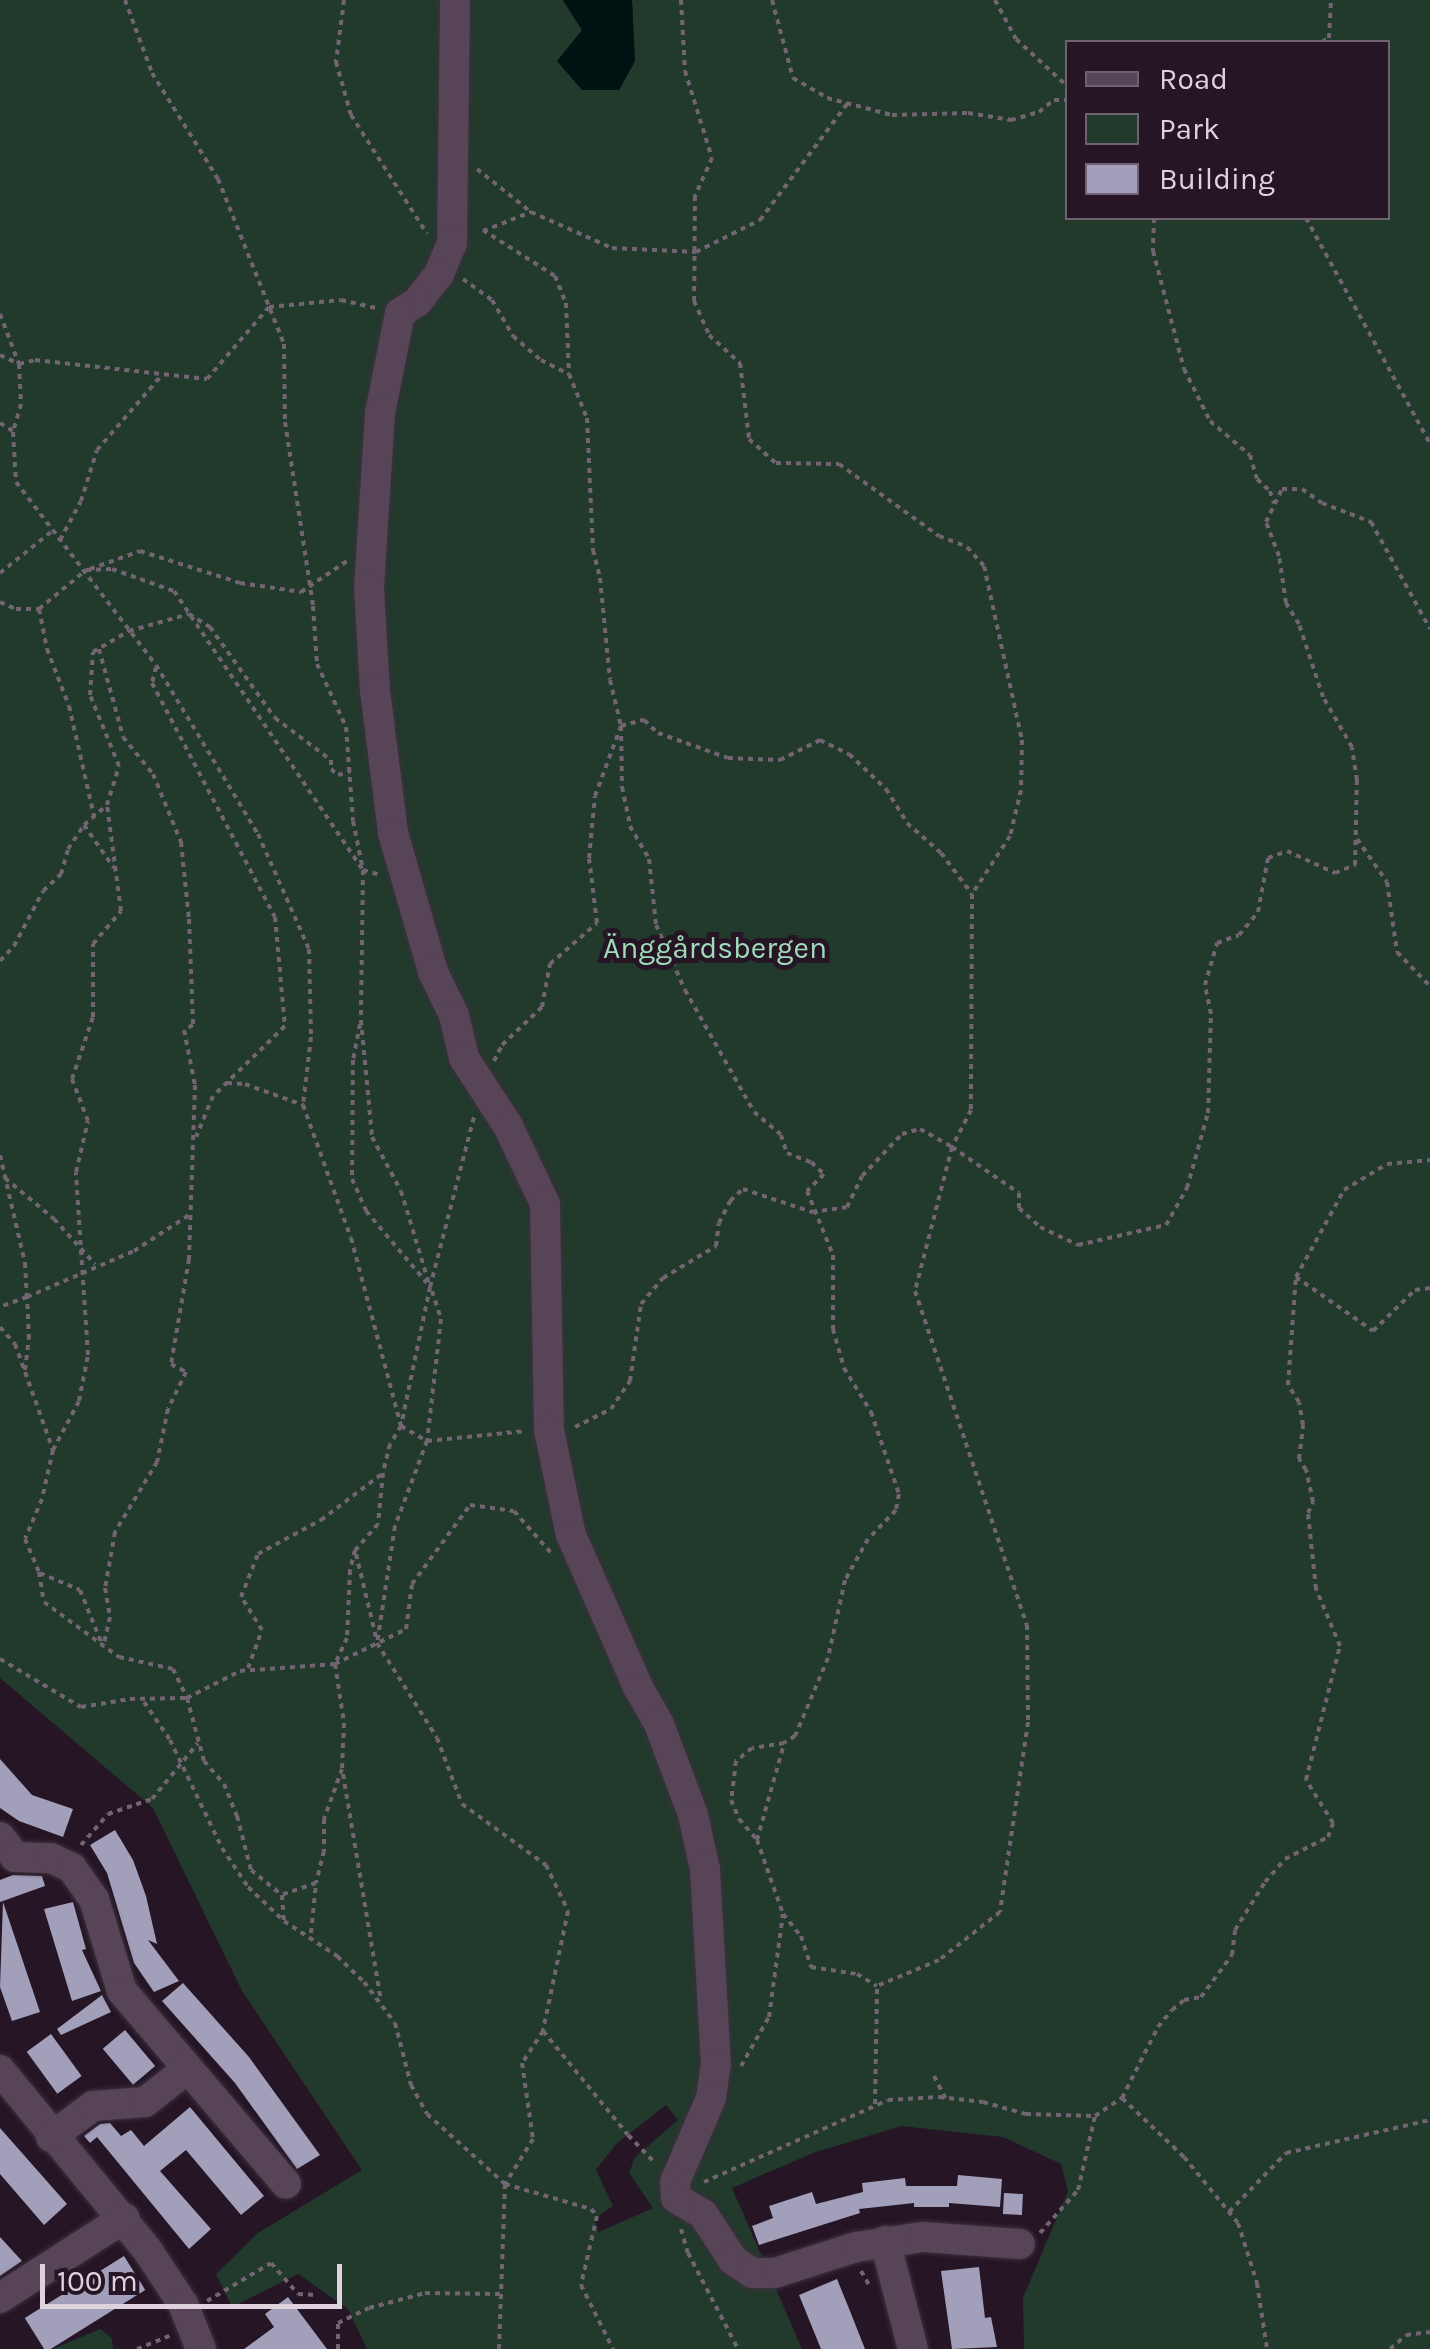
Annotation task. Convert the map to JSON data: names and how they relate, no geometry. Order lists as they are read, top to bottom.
{
  "parks": ["Änggårdsbergen"],
  "legend": ["Road", "Park", "Building"],
  "scale_bar": "100 m"
}
